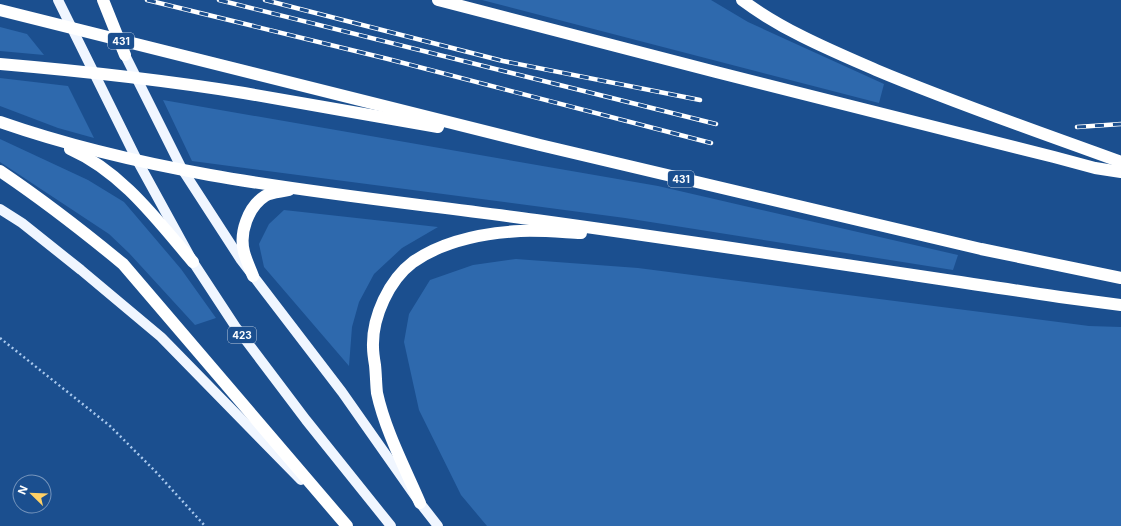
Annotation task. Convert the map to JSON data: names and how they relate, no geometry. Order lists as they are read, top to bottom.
{
  "streets": {
    "highway": ["431"],
    "main road": ["423"]
  },
  "north": "top left"
}
